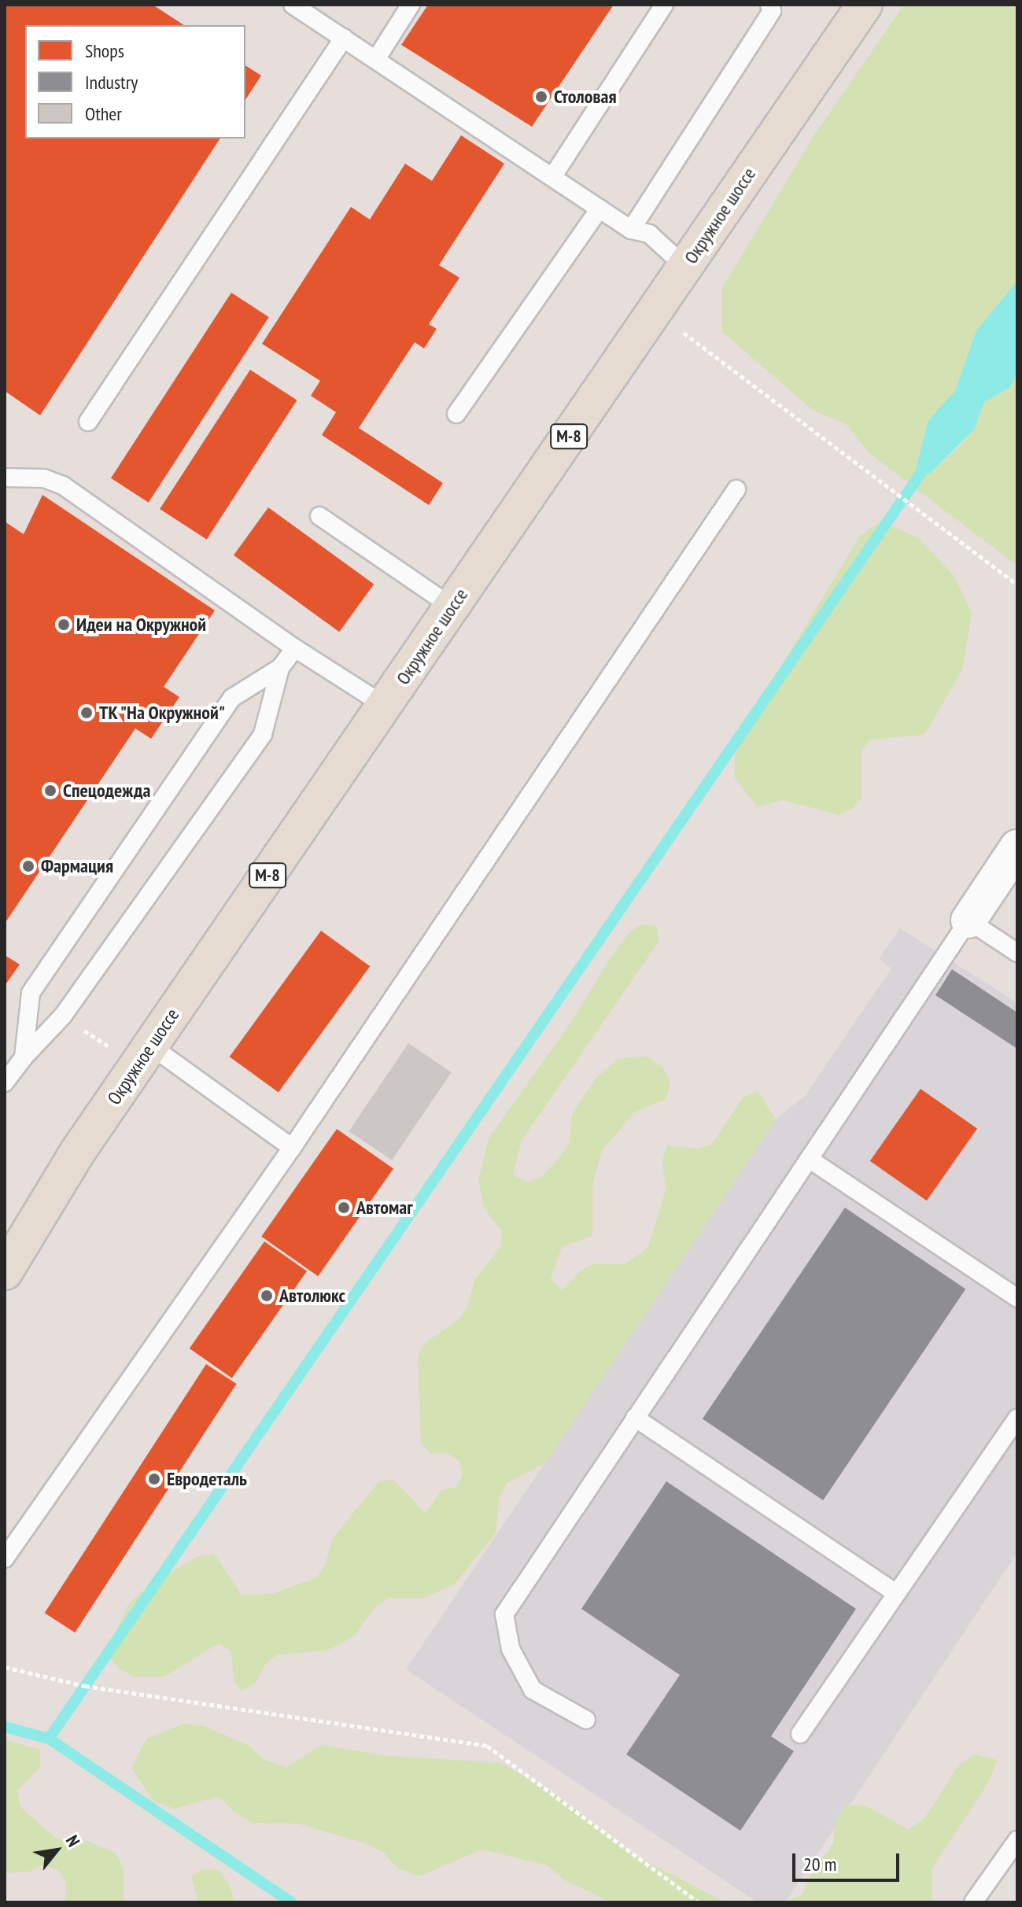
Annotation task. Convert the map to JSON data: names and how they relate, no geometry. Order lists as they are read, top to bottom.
{
  "streets": {
    "main road": ["Окружное шоссе", "М-8"]
  },
  "places": [
    "Столовая",
    "Идеи на Окружной",
    "ТК \"На Окружной\"",
    "Спецодежда",
    "Фармация",
    "Автомаг",
    "Автолюкс",
    "Евродеталь"
  ],
  "legend": ["Shops", "Industry", "Other"],
  "scale_bar": "20 m",
  "north": "top right"
}
